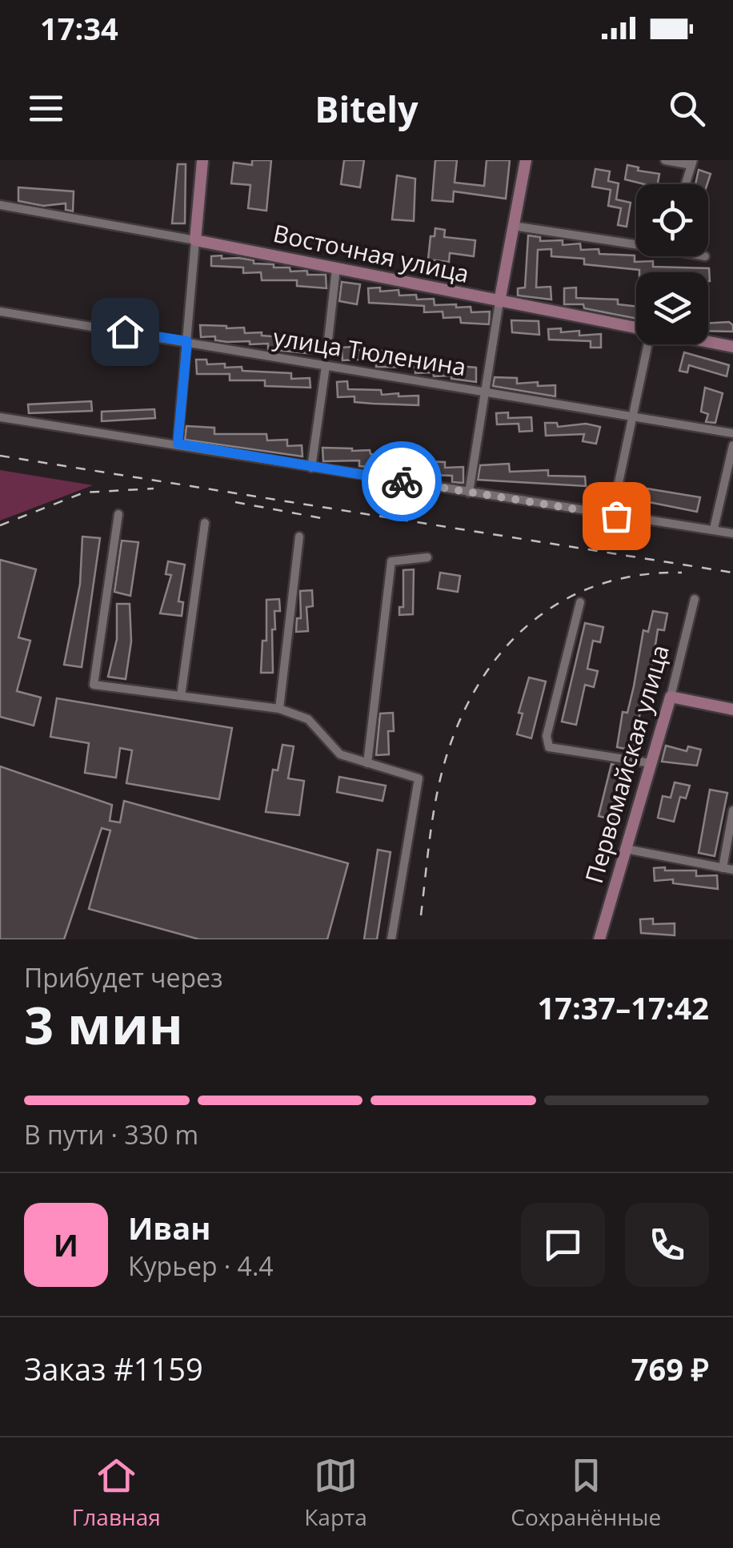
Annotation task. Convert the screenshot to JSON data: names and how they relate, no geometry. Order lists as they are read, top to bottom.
{
  "streets": {
    "street": ["Восточная улица", "улица Тюленина", "Первомайская улица"]
  },
  "page": {
    "status": "17:34",
    "header": "Bitely",
    "heading": ["3 мин", "Прибудет через", "17:37–17:42"],
    "panel": [
      "Иван",
      "Курьер · 4.4",
      "Заказ #1159",
      "769 ₽"
    ],
    "bar": "В пути · 330 m",
    "round": "И",
    "tabs": ["Главная", "Карта", "Сохранённые"]
  }
}
